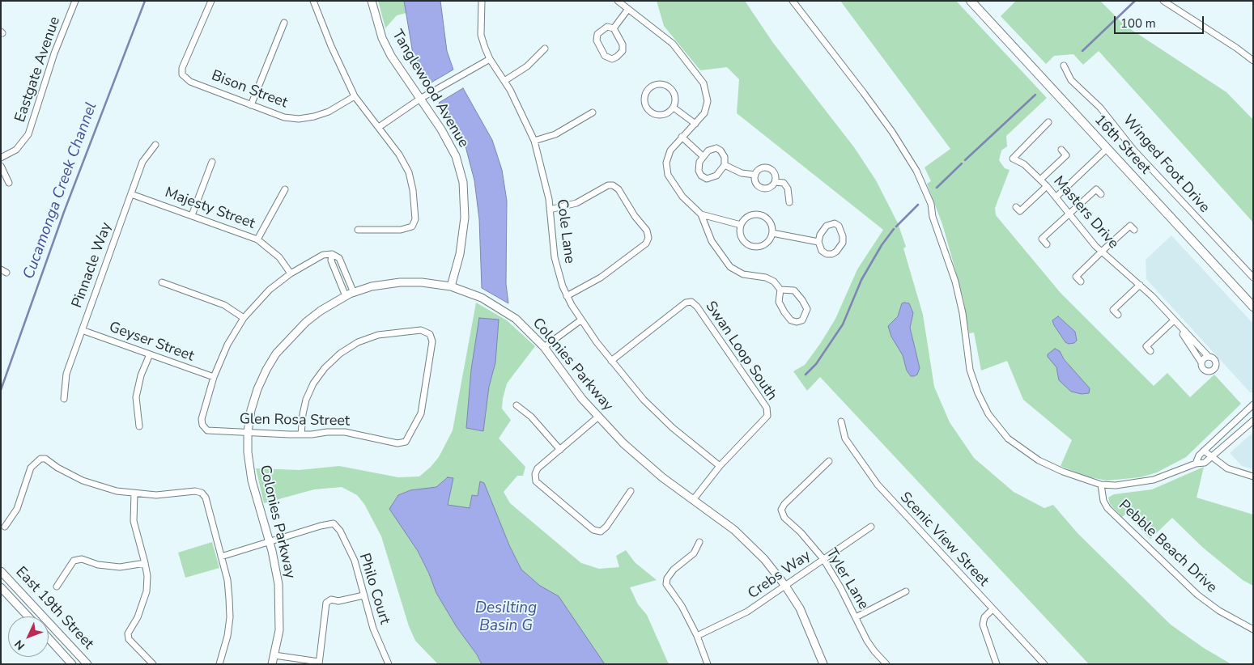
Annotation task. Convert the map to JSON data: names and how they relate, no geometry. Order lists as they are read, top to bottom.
{
  "streets": {
    "main road": ["16th Street"],
    "street": [
      "Eastgate Avenue",
      "Tanglewood Avenue",
      "Bison Street",
      "Winged Foot Drive",
      "Majesty Street",
      "Masters Drive",
      "Cole Lane",
      "Pinnacle Way",
      "Geyser Street",
      "Swan Loop South",
      "Colonies Parkway",
      "Glen Rosa Street",
      "Scenic View Street",
      "Pebble Beach Drive",
      "Crebs Way",
      "Tyler Lane",
      "Philo Court",
      "East 19th Street"
    ]
  },
  "crossings": [
    ["Tanglewood Avenue", "Colonies Parkway"],
    ["Majesty Street", "Pinnacle Way"],
    ["Cole Lane", "Swan Loop South"],
    ["Pinnacle Way", "Geyser Street"],
    ["Geyser Street", "Glen Rosa Street"],
    ["Colonies Parkway", "Glen Rosa Street"],
    ["Colonies Parkway", "Crebs Way"],
    ["Colonies Parkway", "Philo Court"],
    ["Crebs Way", "Tyler Lane"]
  ],
  "water": ["Cucamonga Creek Channel", "Desilting Basin G"],
  "scale_bar": "100 m",
  "north": "bottom left"
}
